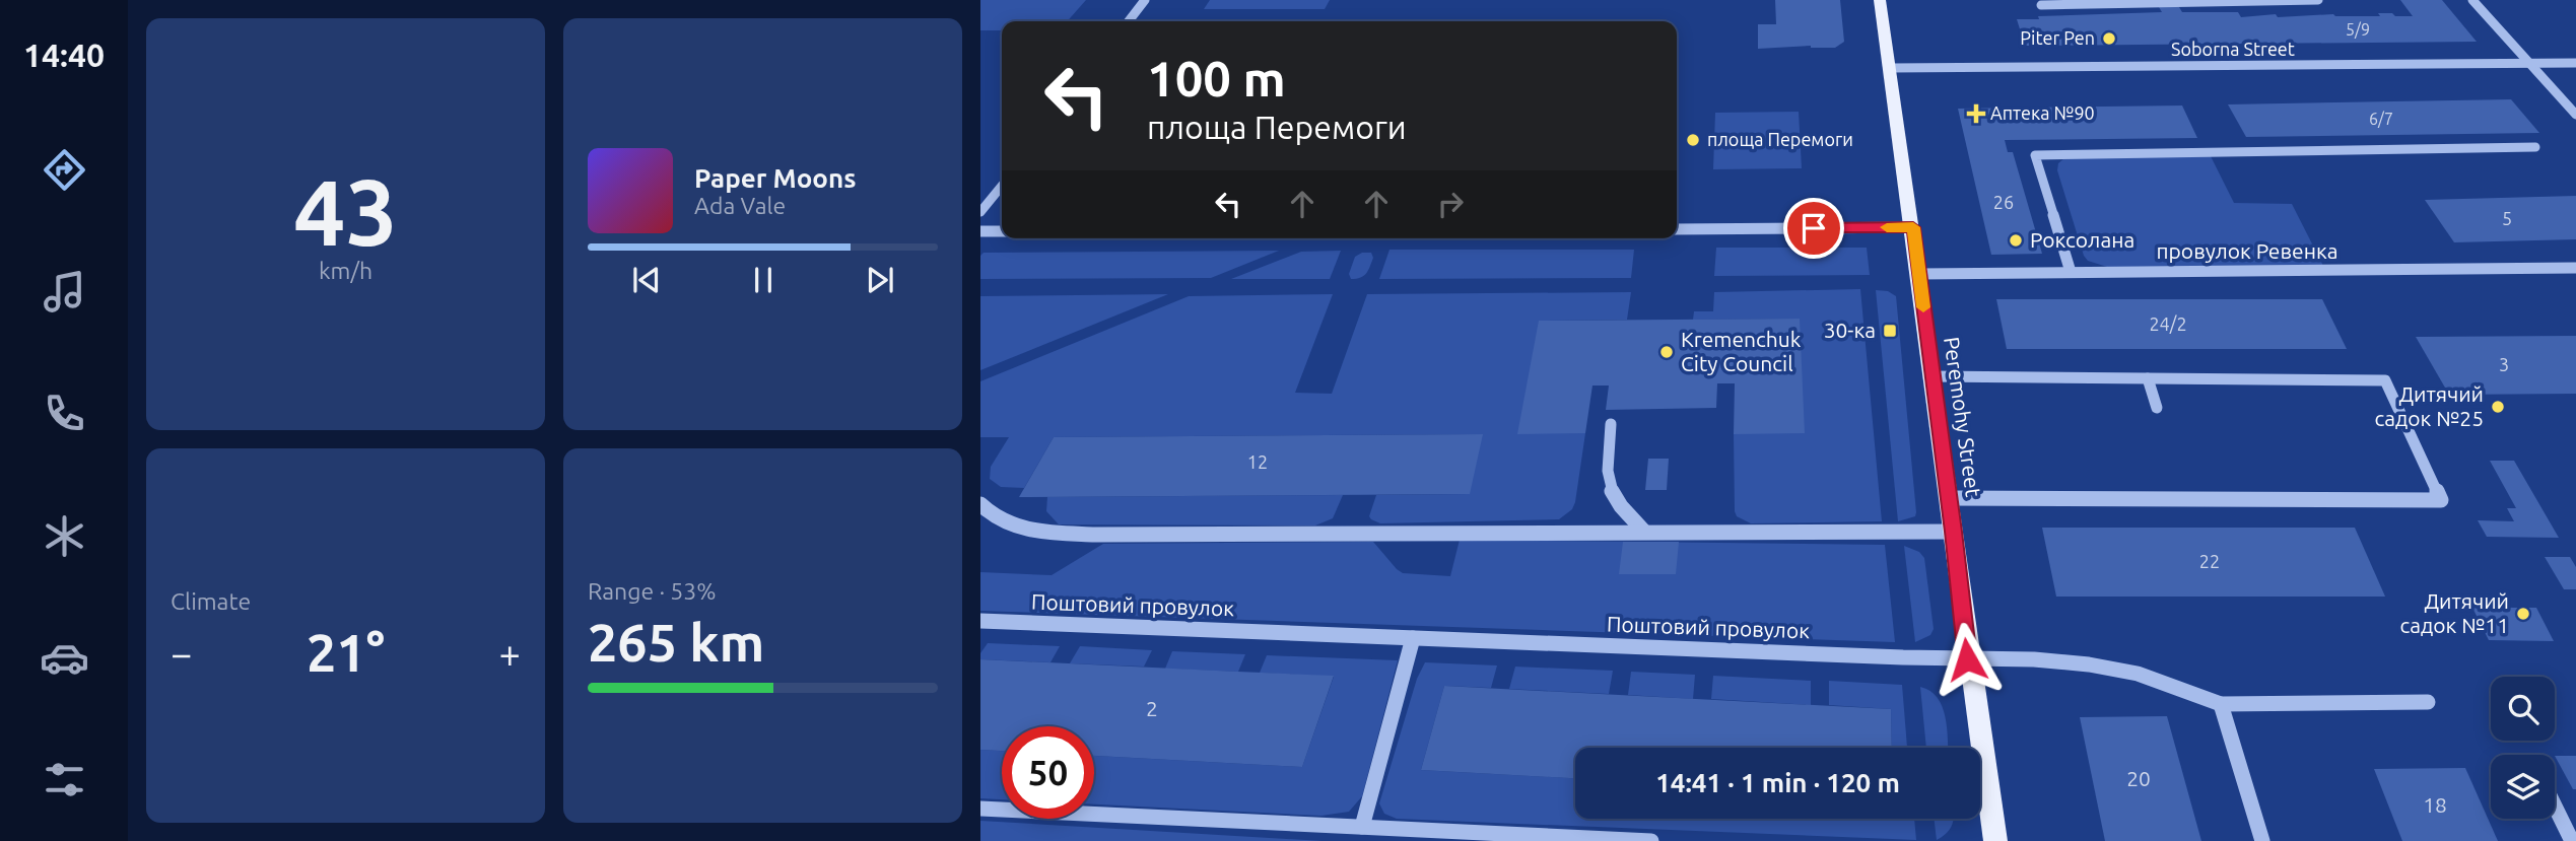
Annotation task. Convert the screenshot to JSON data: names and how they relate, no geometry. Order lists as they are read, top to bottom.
{
  "streets": {
    "main road": ["Peremohy Street"],
    "street": ["Soborna Street", "провулок Ревенка", "Поштовий провулок"]
  },
  "crossings": [
    ["Soborna Street", "Peremohy Street"],
    ["провулок Ревенка", "Peremohy Street"],
    ["Peremohy Street", "Поштовий провулок"]
  ],
  "places": {
    "other": [
      "Piter Pen",
      "площа Перемоги",
      "Роксолана",
      "Kremenchuk City Council",
      "Дитячий садок №25",
      "Дитячий садок №11"
    ],
    "health": ["Аптека №90"],
    "transit": ["30-ка"]
  },
  "house_numbers": [
    "5/9",
    "6/7",
    "26",
    "5",
    "24/2",
    "3",
    "12",
    "22",
    "2",
    "20",
    "18"
  ],
  "page": {
    "tabs": "14:40",
    "tile": [
      ["43", "km/h"],
      "Climate",
      ["Range · 53%", "265 km"]
    ],
    "turn": ["100 m", "площа Перемоги"],
    "song": ["Paper Moons", "Ada Vale"],
    "heat": ["−", "21°", "+"],
    "limit": "50",
    "trip": "14:41 · 1 min · 120 m"
  }
}
